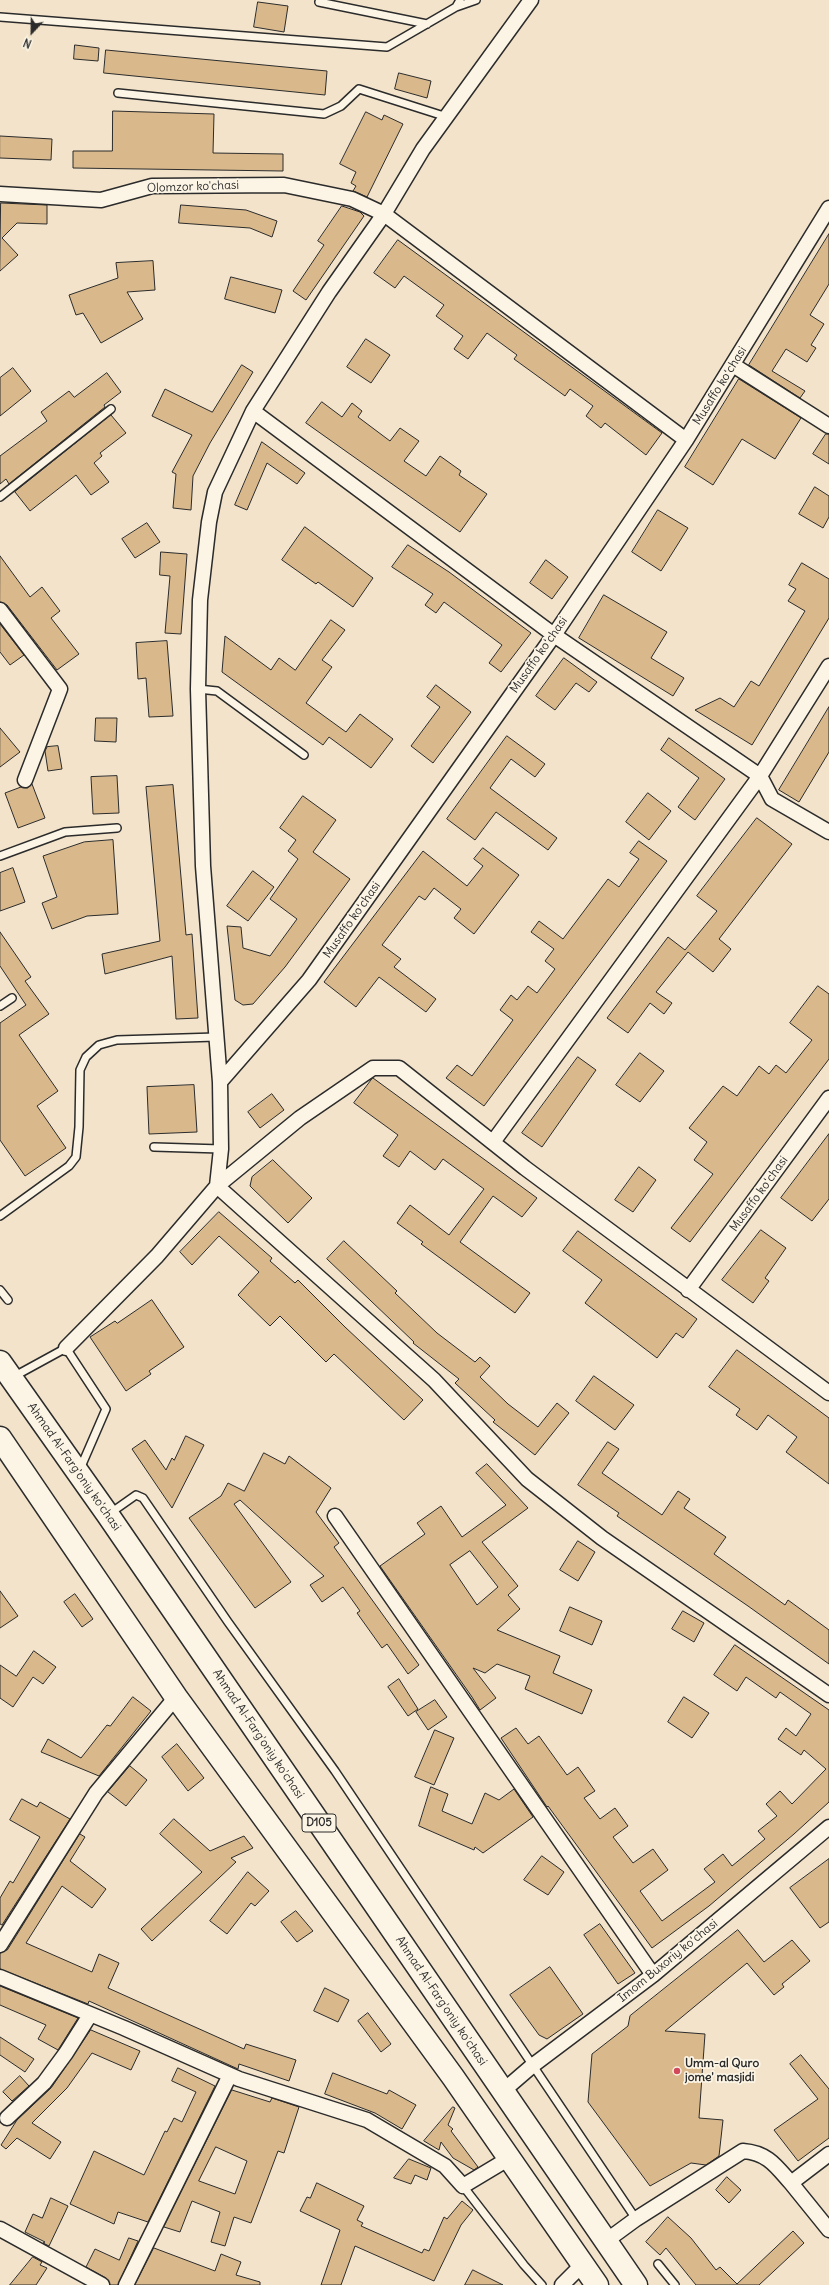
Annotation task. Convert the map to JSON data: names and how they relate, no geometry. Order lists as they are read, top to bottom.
{
  "streets": {
    "highway": ["Ahmad Al-Farg'oniy ko'chasi", "D105"],
    "street": ["Olomzor ko'chasi", "Musaffo koʻchasi", "Imom Buxoriy koʻchasi"]
  },
  "crossings": [
    ["Olomzor ko'chasi", "Musaffo koʻchasi"],
    ["Ahmad Al-Farg'oniy ko'chasi", "Imom Buxoriy koʻchasi"]
  ],
  "places": ["Umm-al Quro jome' masjidi"],
  "north": "bottom"
}
